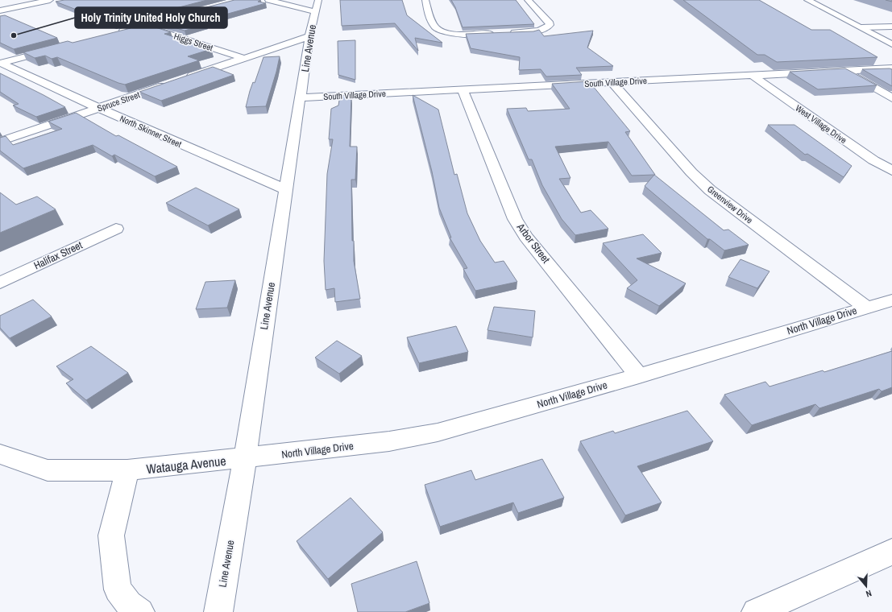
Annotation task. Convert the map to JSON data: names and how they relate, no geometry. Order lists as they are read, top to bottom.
{
  "streets": {
    "street": [
      "Higgs Street",
      "Line Avenue",
      "South Village Drive",
      "Spruce Street",
      "West Village Drive",
      "North Skinner Street",
      "Greenview Drive",
      "Arbor Street",
      "Halifax Street",
      "North Village Drive",
      "Watauga Avenue"
    ]
  },
  "crossings": [
    ["Line Avenue", "South Village Drive"],
    ["Line Avenue", "North Skinner Street"],
    ["Line Avenue", "North Village Drive"],
    ["Line Avenue", "Watauga Avenue"],
    ["South Village Drive", "West Village Drive"],
    ["South Village Drive", "Greenview Drive"],
    ["South Village Drive", "Arbor Street"],
    ["Spruce Street", "North Skinner Street"],
    ["Greenview Drive", "North Village Drive"],
    ["Arbor Street", "North Village Drive"],
    ["North Village Drive", "Watauga Avenue"]
  ],
  "places": ["Holy Trinity United Holy Church"],
  "north": "bottom"
}
